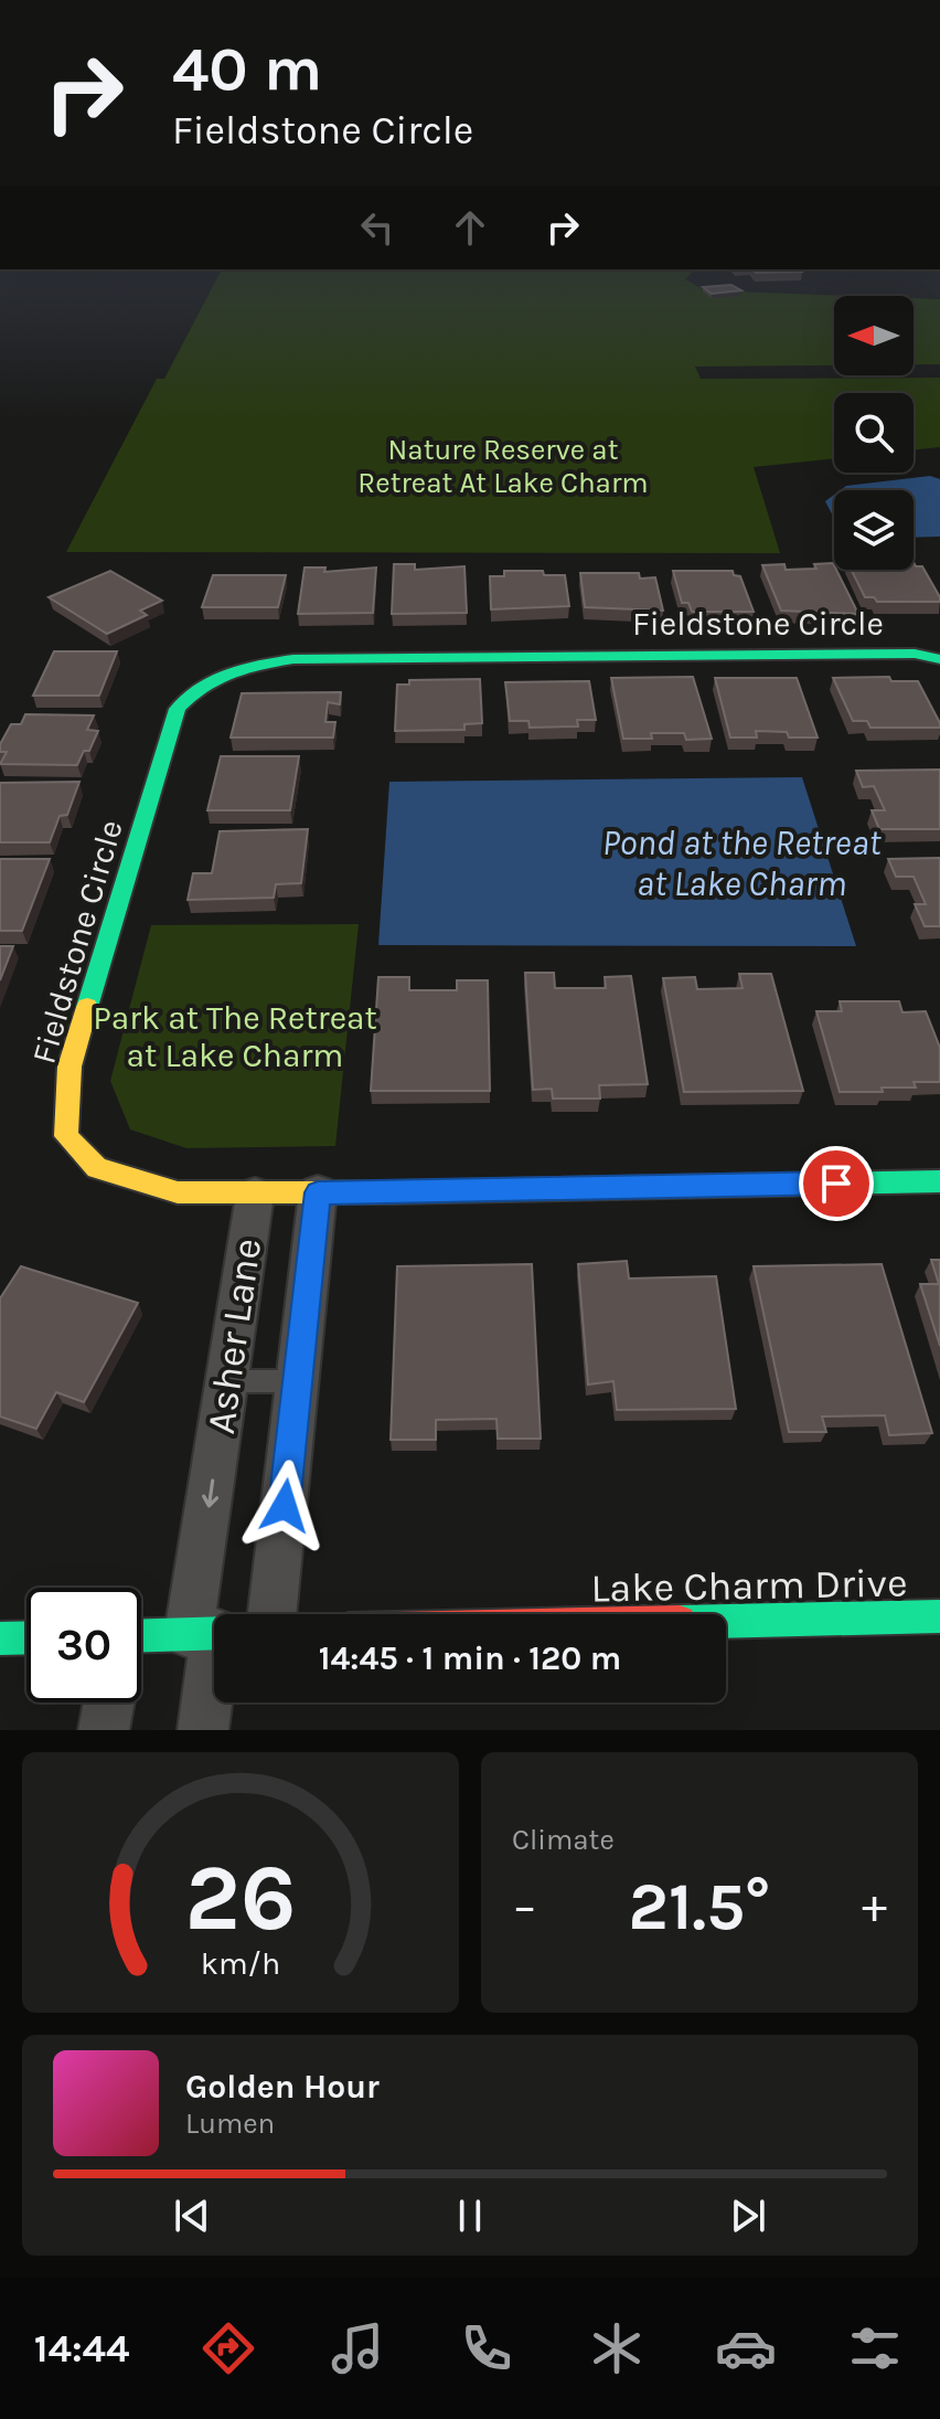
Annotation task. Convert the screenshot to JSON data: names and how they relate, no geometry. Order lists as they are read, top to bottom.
{
  "streets": {
    "street": ["Fieldstone Circle", "Asher Lane", "Lake Charm Drive"]
  },
  "crossings": [
    ["Fieldstone Circle", "Asher Lane"]
  ],
  "water": ["Pond at the Retreat at Lake Charm"],
  "parks": ["Nature Reserve at Retreat At Lake Charm", "Park at The Retreat at Lake Charm"],
  "north": "left",
  "page": {
    "turn": ["40 m", "Fieldstone Circle"],
    "limit": "30",
    "trip": "14:45 · 1 min · 120 m",
    "tile": "Climate",
    "heat": ["−", "21.5°", "+"],
    "song": ["Golden Hour", "Lumen"],
    "tabs": "14:44",
    "gauge": ["26", "km/h"]
  }
}
